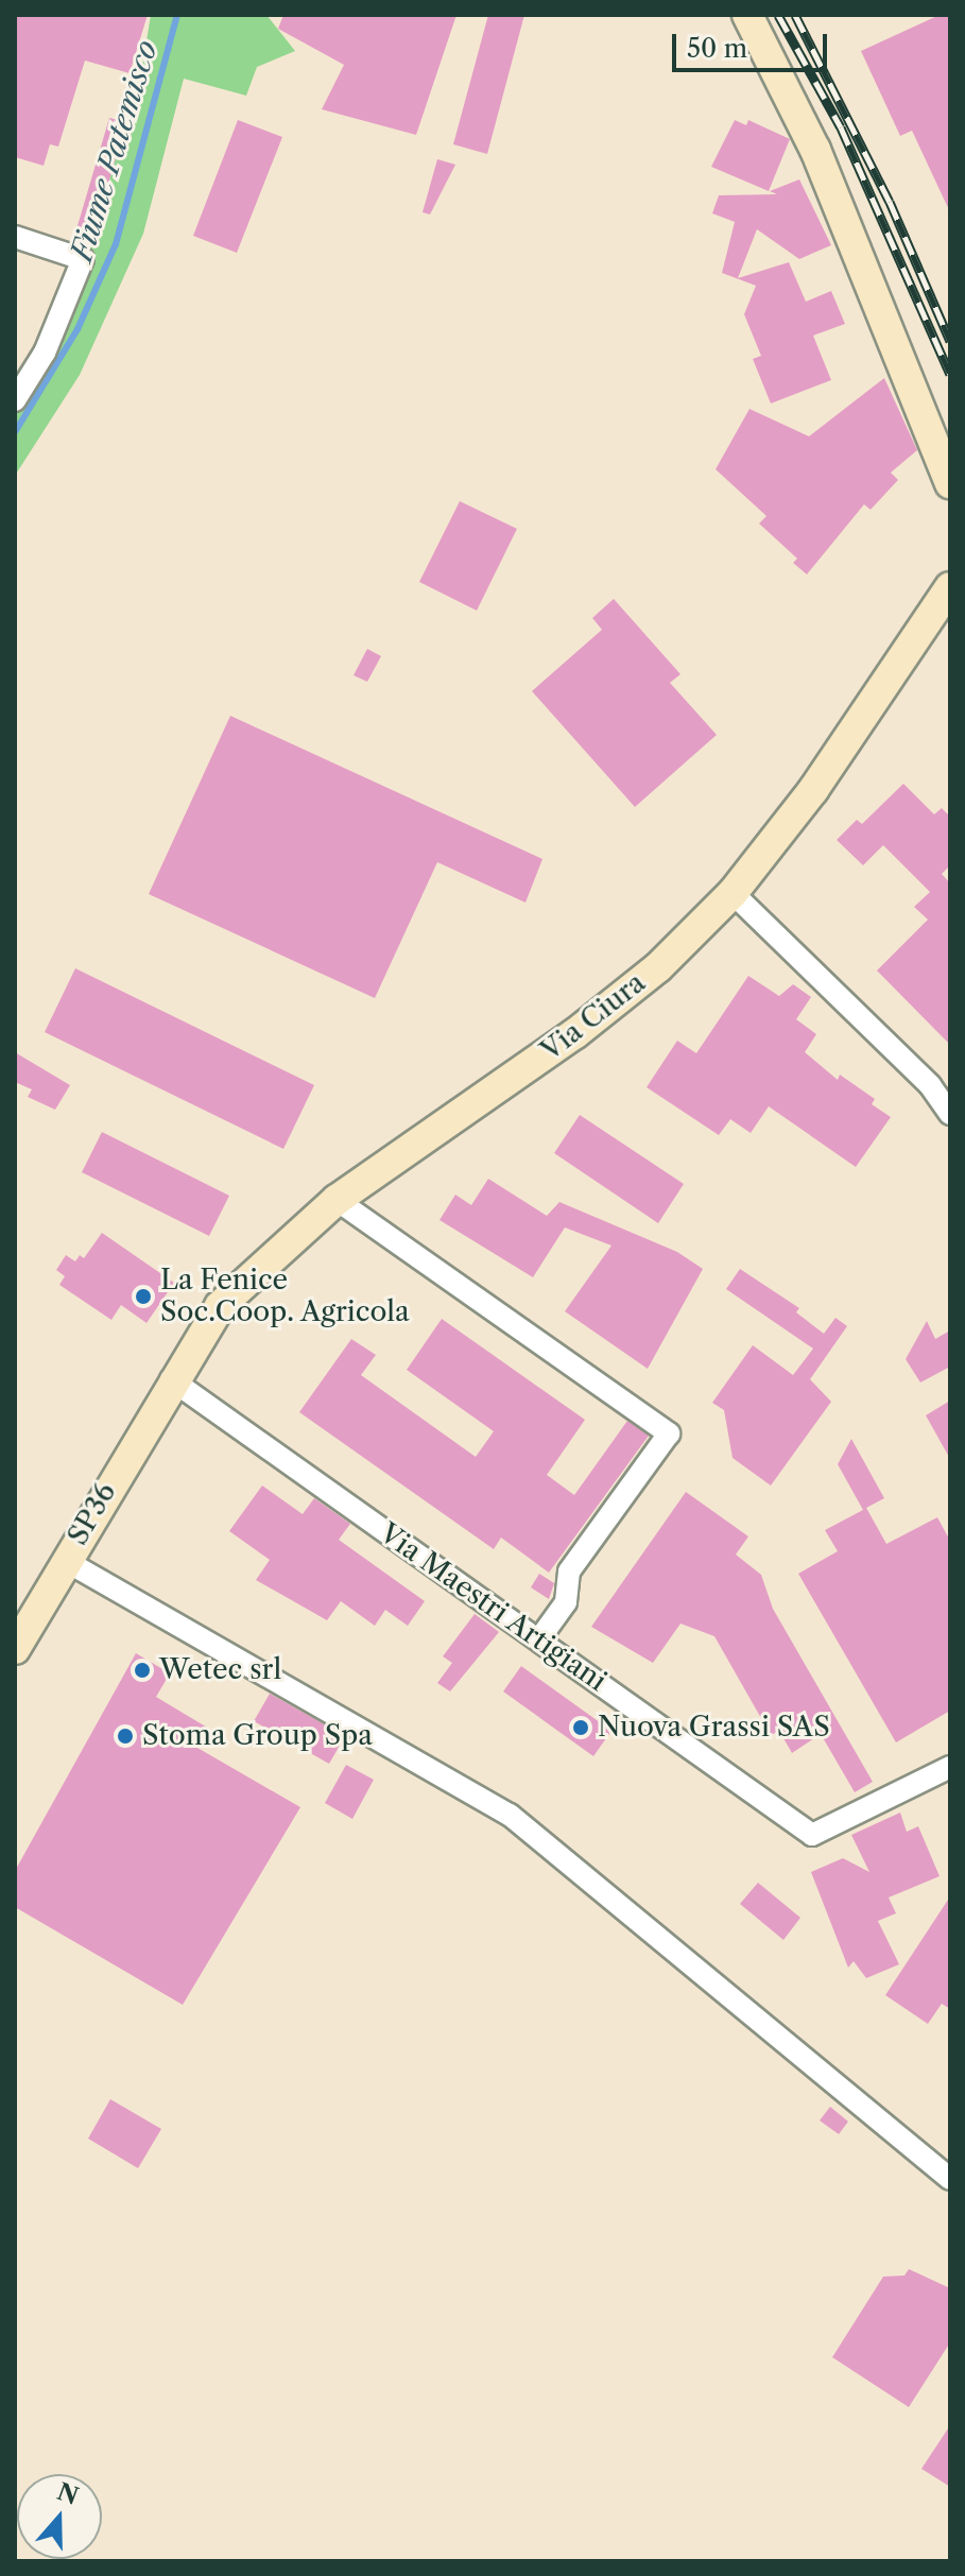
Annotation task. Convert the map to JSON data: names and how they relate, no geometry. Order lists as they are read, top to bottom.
{
  "streets": {
    "main road": ["Via Ciura", "SP36"],
    "street": ["Via Maestri Artigiani"]
  },
  "crossings": [
    ["Via Ciura", "SP36"],
    ["Via Ciura", "Via Maestri Artigiani"],
    ["SP36", "Via Maestri Artigiani"]
  ],
  "water": ["Fiume Patemisco"],
  "places": [
    "La Fenice Soc.Coop. Agricola",
    "Wetec srl",
    "Nuova Grassi SAS",
    "Stoma Group Spa"
  ],
  "scale_bar": "50 m",
  "north": "top"
}
